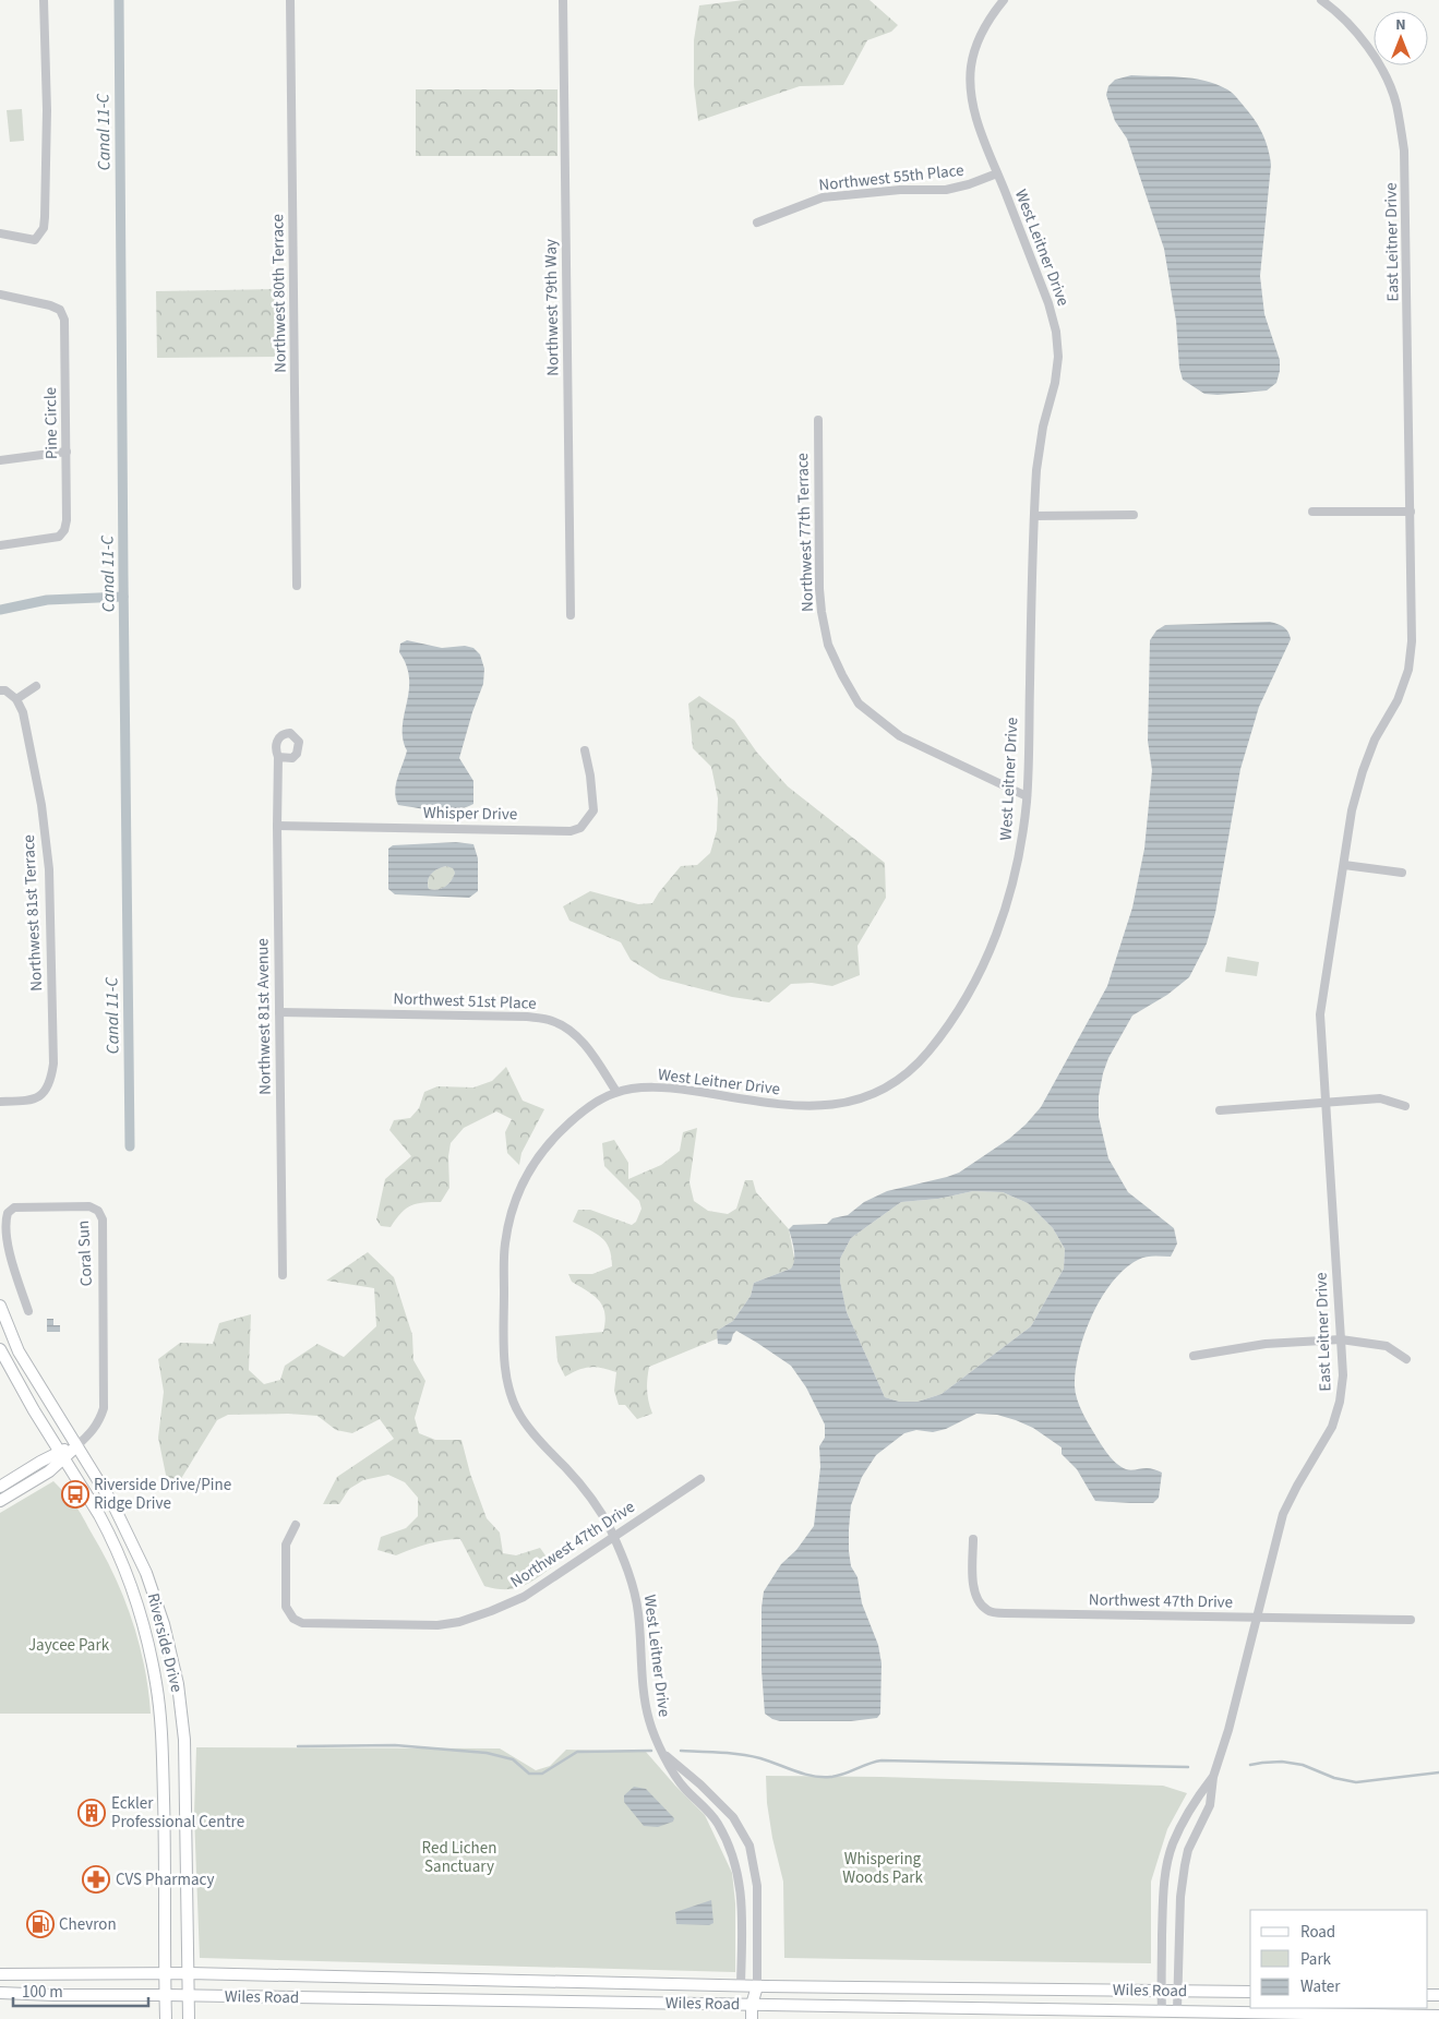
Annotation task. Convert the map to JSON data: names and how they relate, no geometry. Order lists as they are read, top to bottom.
{
  "streets": {
    "main road": ["Riverside Drive", "Wiles Road"],
    "street": [
      "Northwest 55th Place",
      "East Leitner Drive",
      "West Leitner Drive",
      "Northwest 80th Terrace",
      "Northwest 79th Way",
      "Pine Circle",
      "Northwest 77th Terrace",
      "Whisper Drive",
      "Northwest 81st Terrace",
      "Northwest 51st Place",
      "Northwest 81st Avenue",
      "Coral Sun",
      "Northwest 47th Drive"
    ]
  },
  "crossings": [
    ["Northwest 55th Place", "West Leitner Drive"],
    ["East Leitner Drive", "Northwest 47th Drive"],
    ["East Leitner Drive", "Wiles Road"],
    ["West Leitner Drive", "Northwest 77th Terrace"],
    ["West Leitner Drive", "Northwest 51st Place"],
    ["West Leitner Drive", "Northwest 47th Drive"],
    ["West Leitner Drive", "Wiles Road"],
    ["Whisper Drive", "Northwest 81st Avenue"],
    ["Northwest 51st Place", "Northwest 81st Avenue"],
    ["Coral Sun", "Riverside Drive"],
    ["Riverside Drive", "Wiles Road"]
  ],
  "water": ["Canal 11-C"],
  "parks": ["Jaycee Park", "Red Lichen Sanctuary", "Whispering Woods Park"],
  "places": {
    "bus stop": ["Riverside Drive/Pine Ridge Drive"],
    "building": ["Eckler Professional Centre"],
    "pharmacy": ["CVS Pharmacy"],
    "fuel station": ["Chevron"]
  },
  "legend": ["Road", "Park", "Water"],
  "scale_bar": "100 m",
  "north": "top"
}
